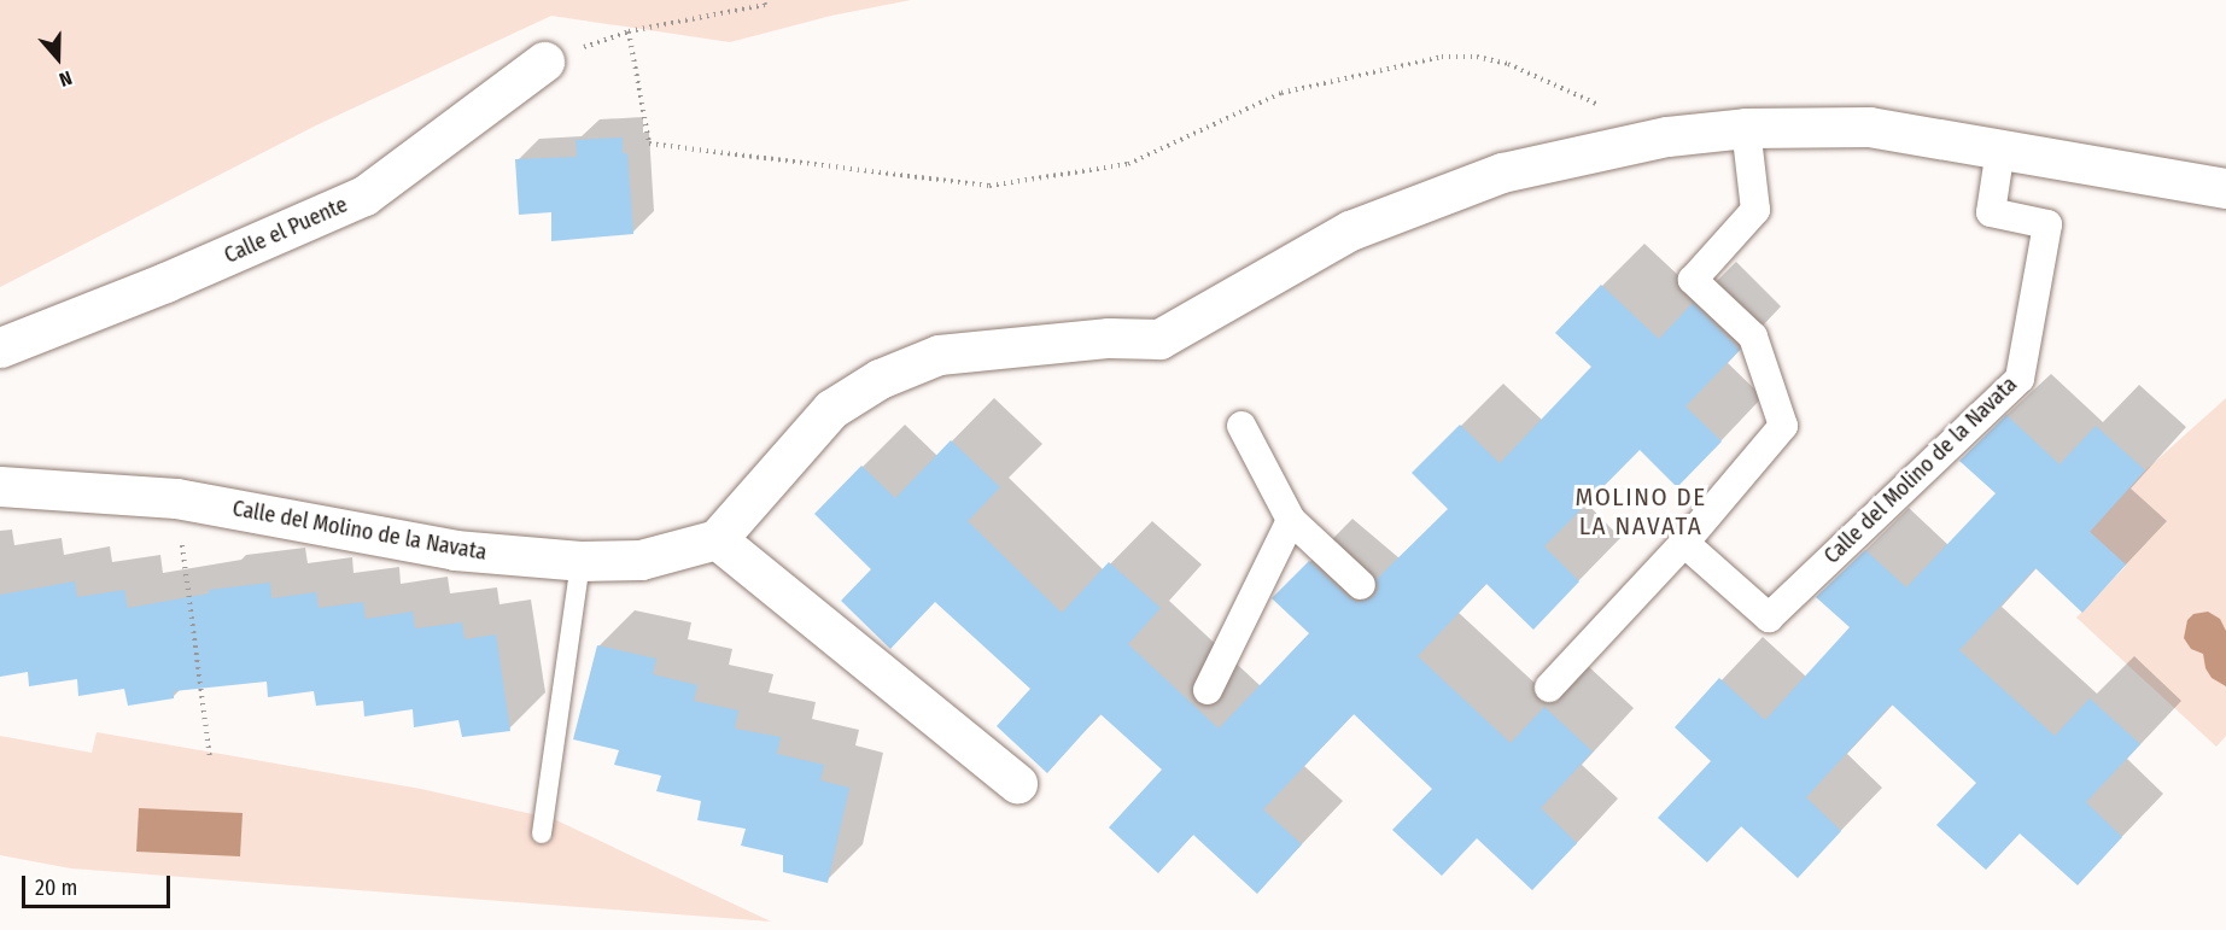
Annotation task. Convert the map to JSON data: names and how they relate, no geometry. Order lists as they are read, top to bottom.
{
  "streets": {
    "street": ["Calle el Puente", "Calle del Molino de la Navata"]
  },
  "districts": ["MOLINO DE LA NAVATA"],
  "scale_bar": "20 m",
  "north": "bottom"
}
